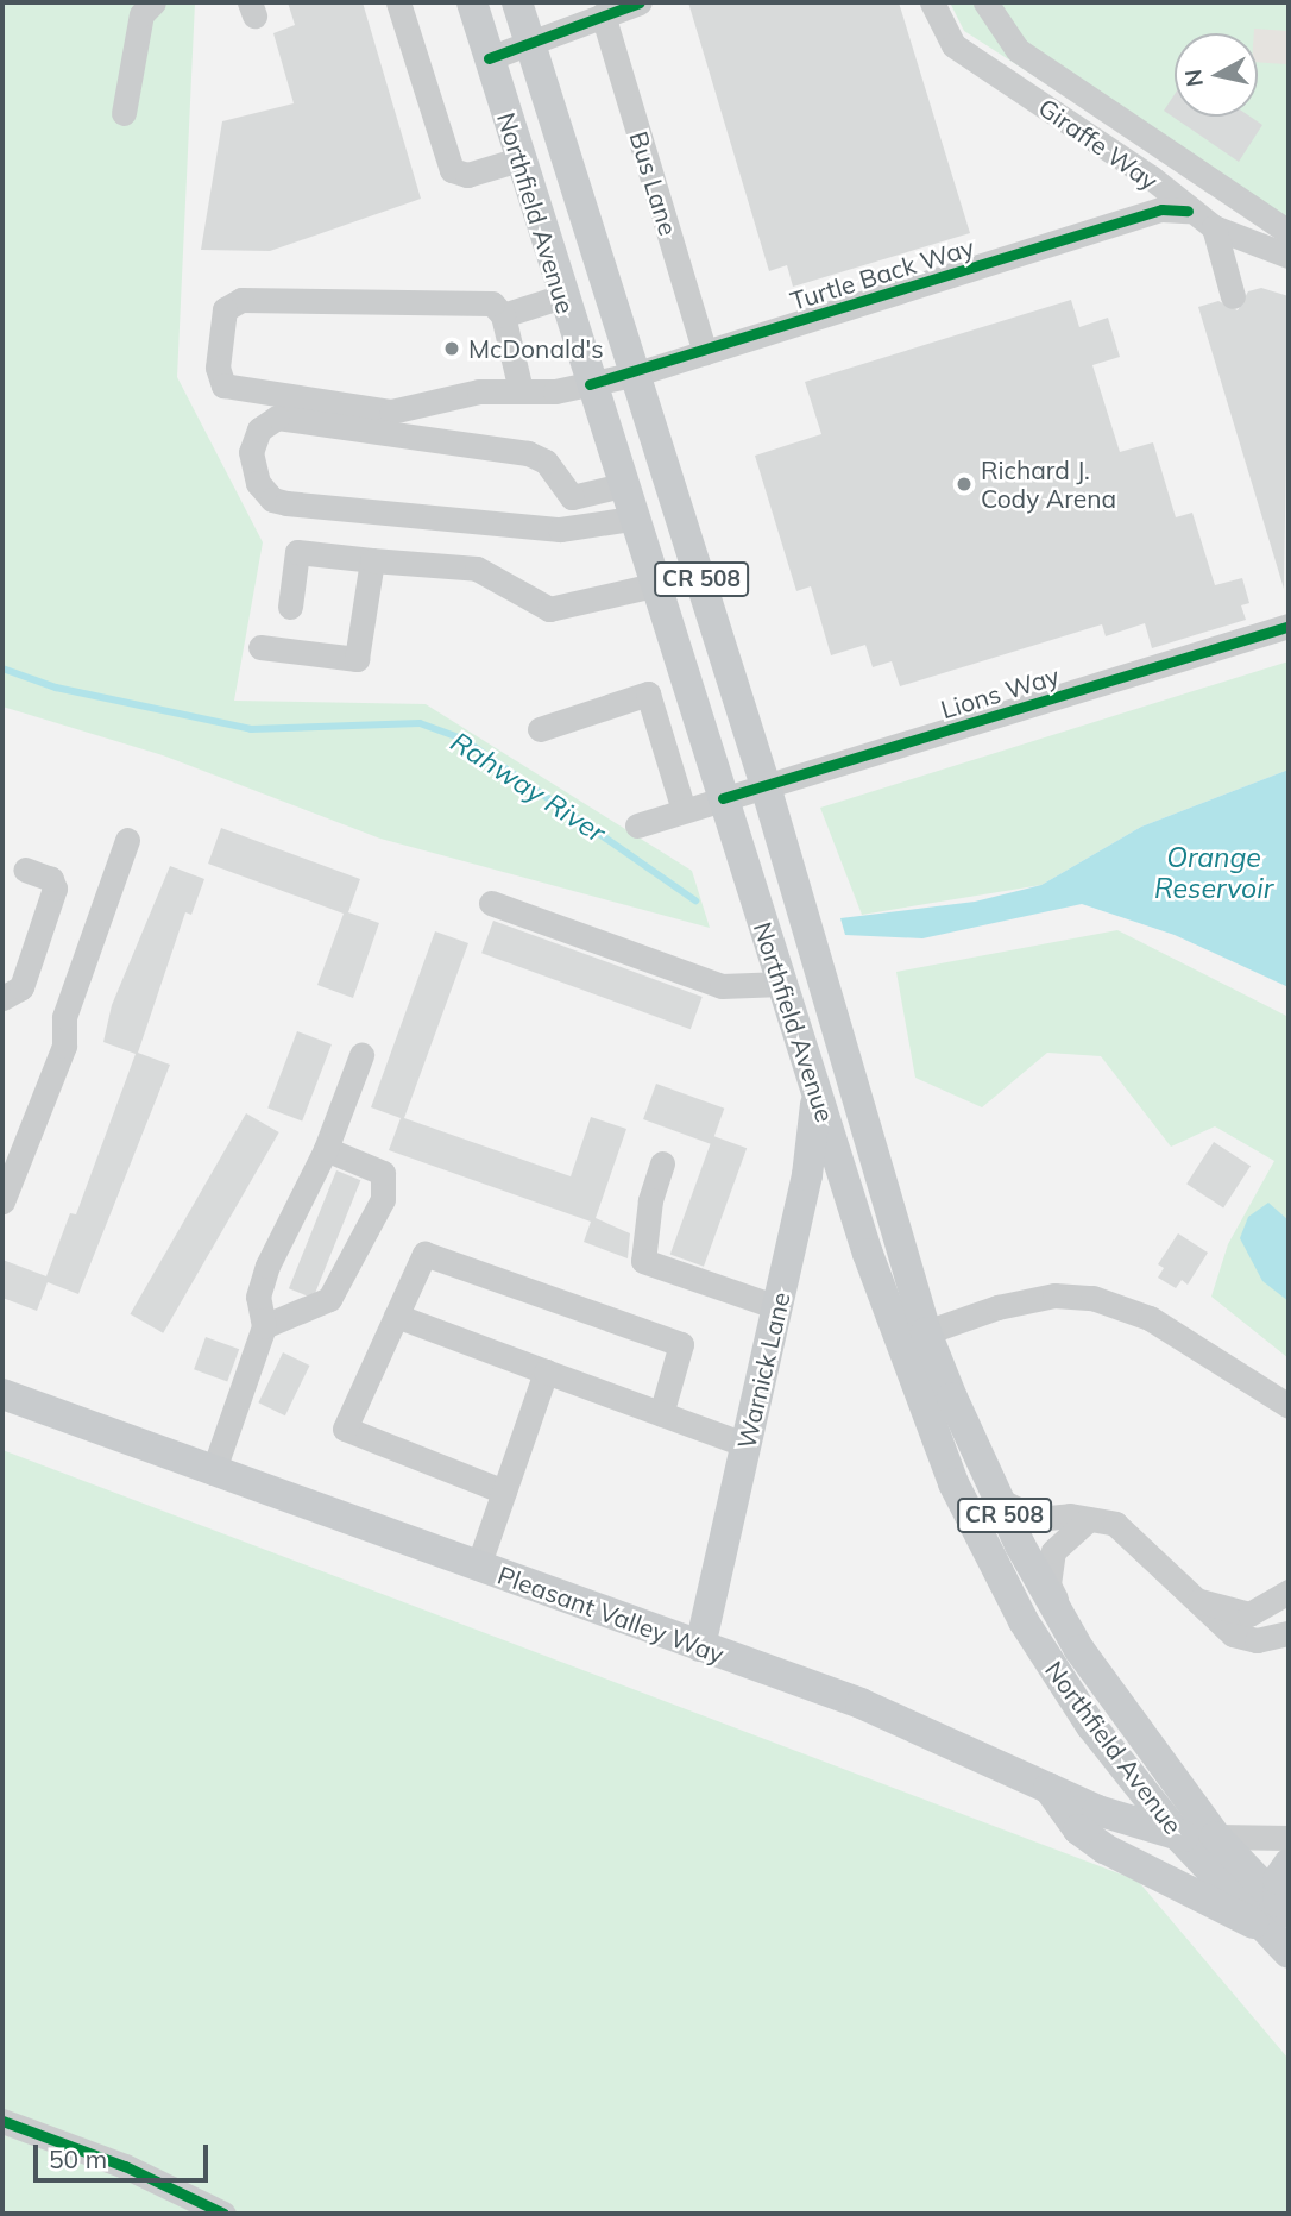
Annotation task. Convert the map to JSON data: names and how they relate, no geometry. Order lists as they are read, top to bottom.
{
  "streets": {
    "main road": [
      "Northfield Avenue",
      "CR 508",
      "Warnick Lane",
      "Pleasant Valley Way"
    ],
    "street": [
      "Giraffe Way",
      "Bus Lane",
      "Turtle Back Way",
      "Lions Way"
    ]
  },
  "crossings": [
    ["Giraffe Way", "Turtle Back Way"],
    ["Bus Lane", "Turtle Back Way"],
    ["Northfield Avenue", "Turtle Back Way"],
    ["Northfield Avenue", "Lions Way"],
    ["Northfield Avenue", "Warnick Lane"],
    ["Northfield Avenue", "Pleasant Valley Way"],
    ["Warnick Lane", "Pleasant Valley Way"]
  ],
  "water": ["Rahway River", "Orange Reservoir"],
  "places": ["McDonald's", "Richard J. Cody Arena"],
  "scale_bar": "50 m",
  "north": "left"
}
